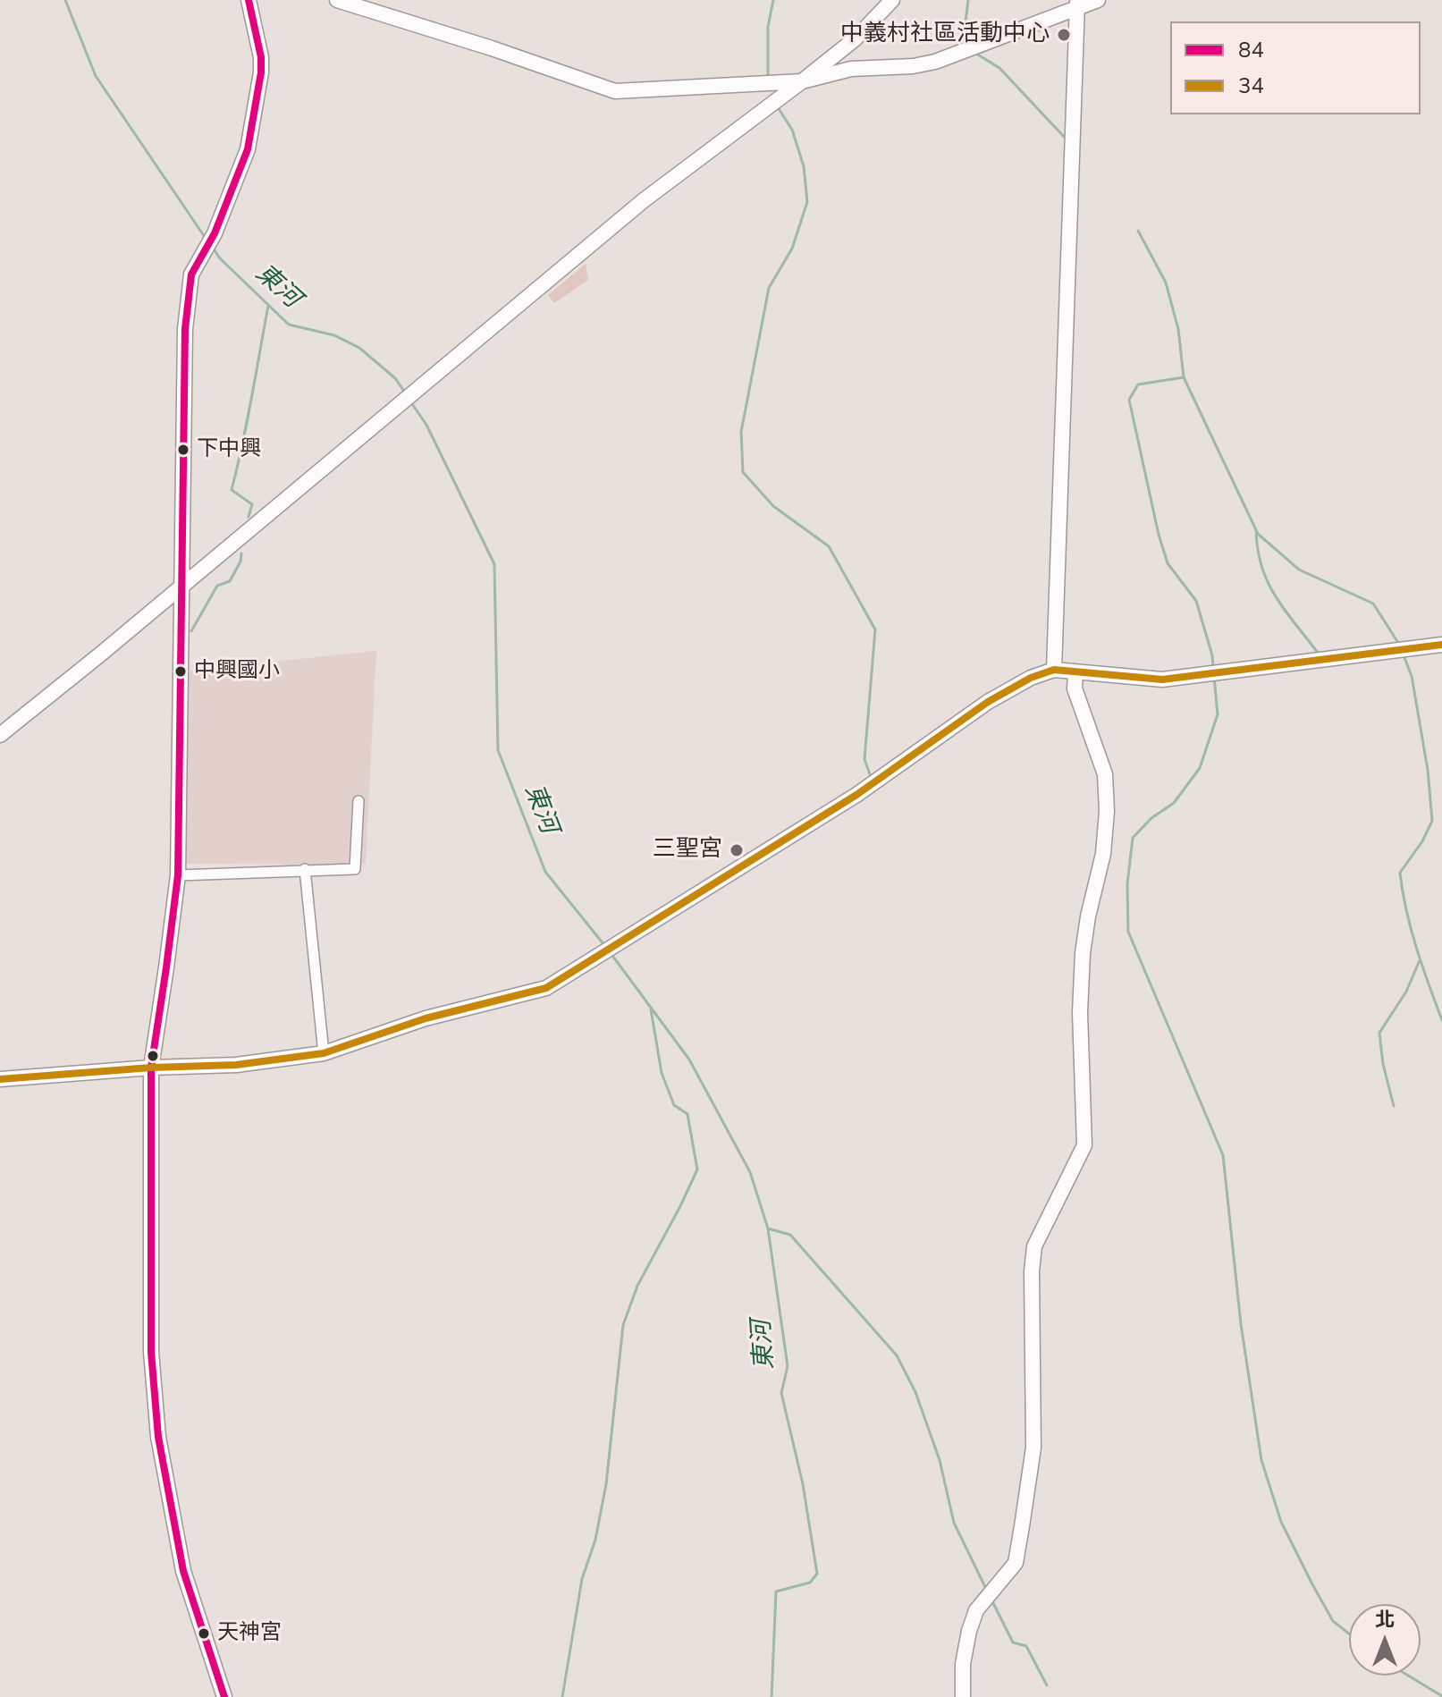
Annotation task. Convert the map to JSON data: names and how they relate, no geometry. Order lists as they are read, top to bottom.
{
  "water": ["東河"],
  "places": [
    "中義村社區活動中心",
    "下中興",
    "中興國小",
    "三聖宮",
    "天神宮"
  ],
  "lines": ["transit line 84", "transit line 34"],
  "legend": ["84", "34"],
  "north": "top"
}
